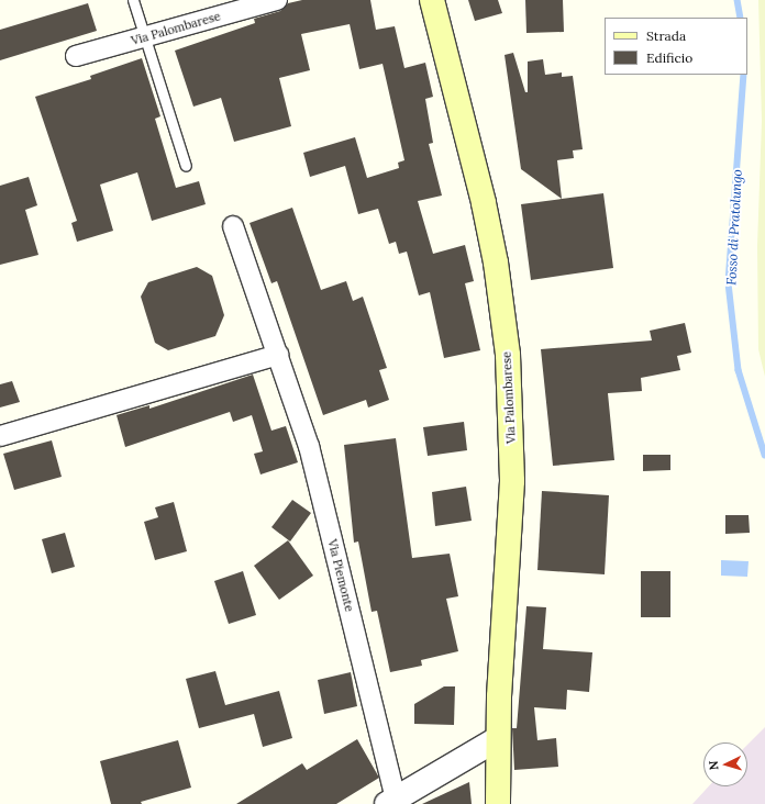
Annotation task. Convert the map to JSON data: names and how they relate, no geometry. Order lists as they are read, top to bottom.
{
  "streets": {
    "main road": ["Via Palombarese"],
    "street": ["Via Piemonte"]
  },
  "water": ["Fosso di Pratolungo"],
  "legend": ["Strada", "Edificio"],
  "north": "left"
}
